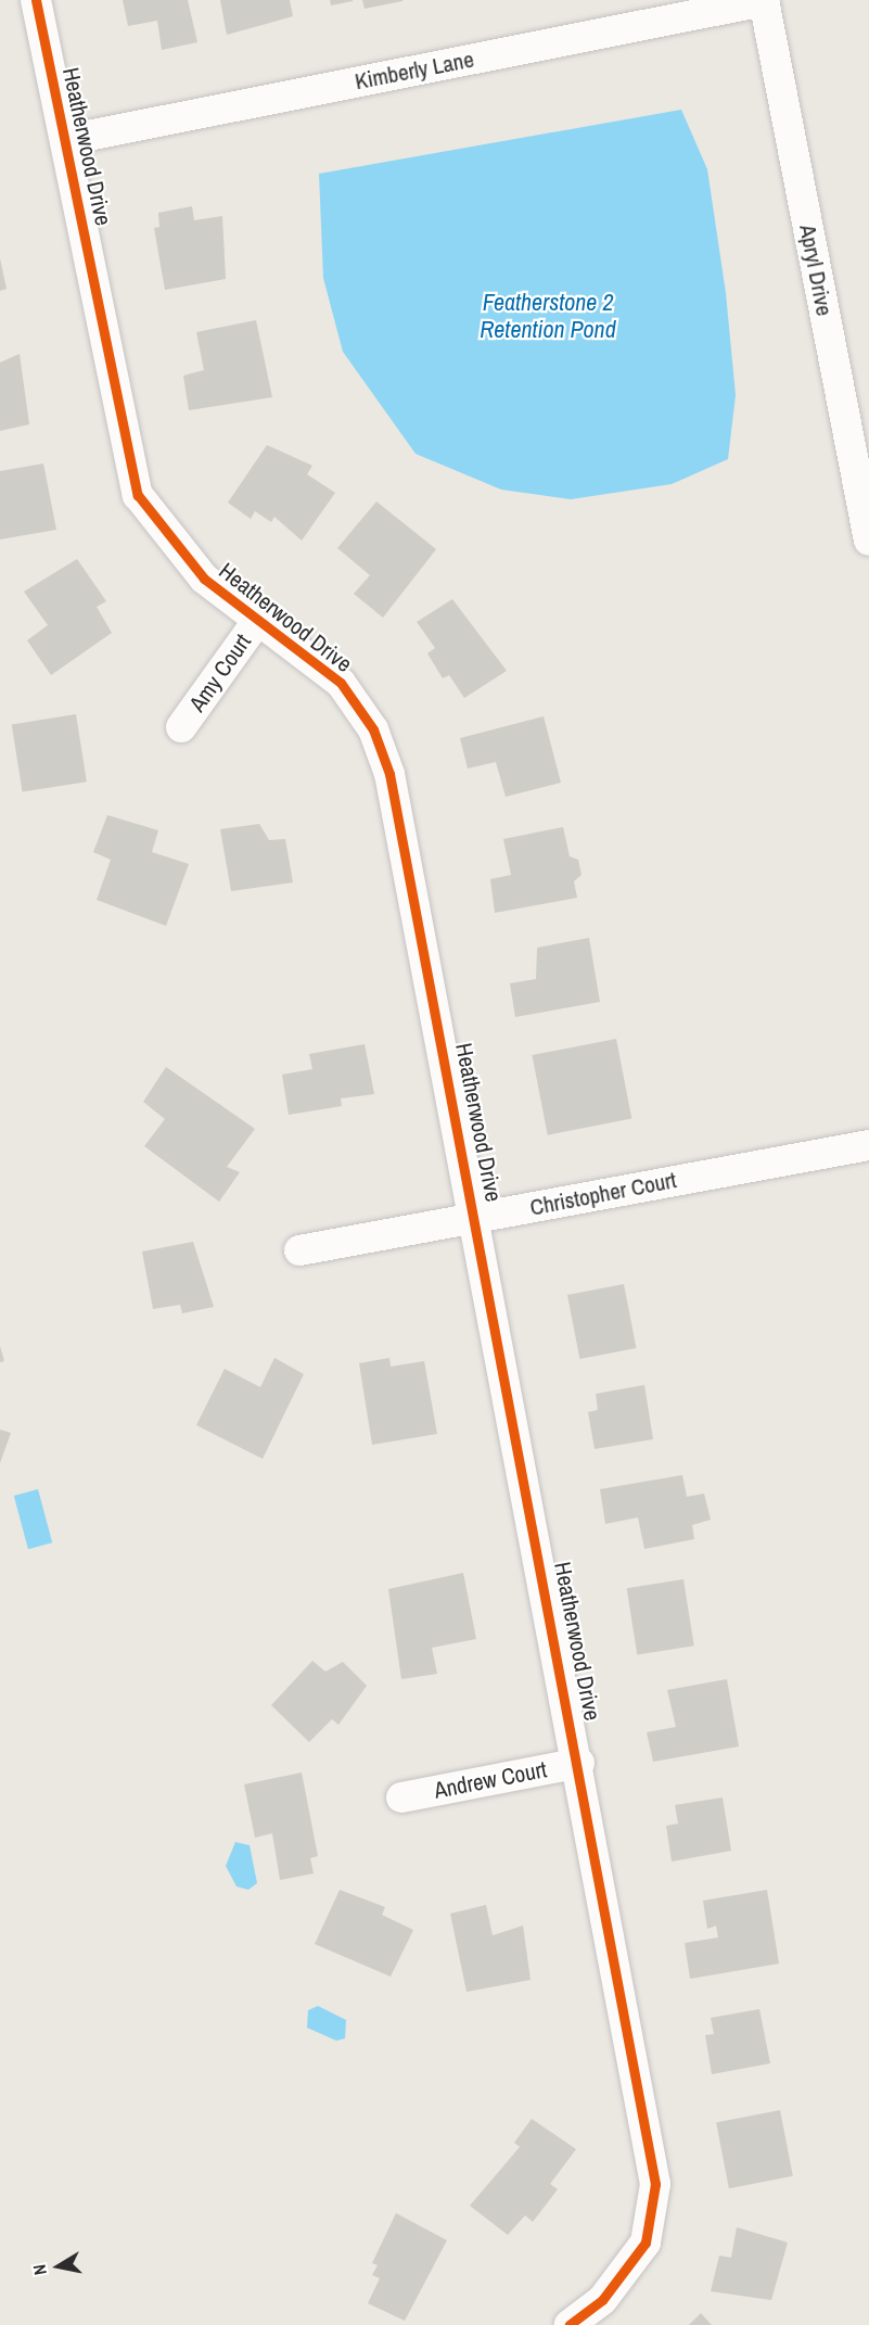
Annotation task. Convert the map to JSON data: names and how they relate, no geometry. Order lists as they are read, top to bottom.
{
  "streets": {
    "street": [
      "Kimberly Lane",
      "Heatherwood Drive",
      "Apryl Drive",
      "Amy Court",
      "Christopher Court",
      "Andrew Court"
    ]
  },
  "crossings": [
    ["Kimberly Lane", "Heatherwood Drive"],
    ["Kimberly Lane", "Apryl Drive"],
    ["Heatherwood Drive", "Amy Court"],
    ["Heatherwood Drive", "Christopher Court"],
    ["Heatherwood Drive", "Andrew Court"]
  ],
  "water": ["Featherstone 2 Retention Pond"],
  "north": "left"
}
